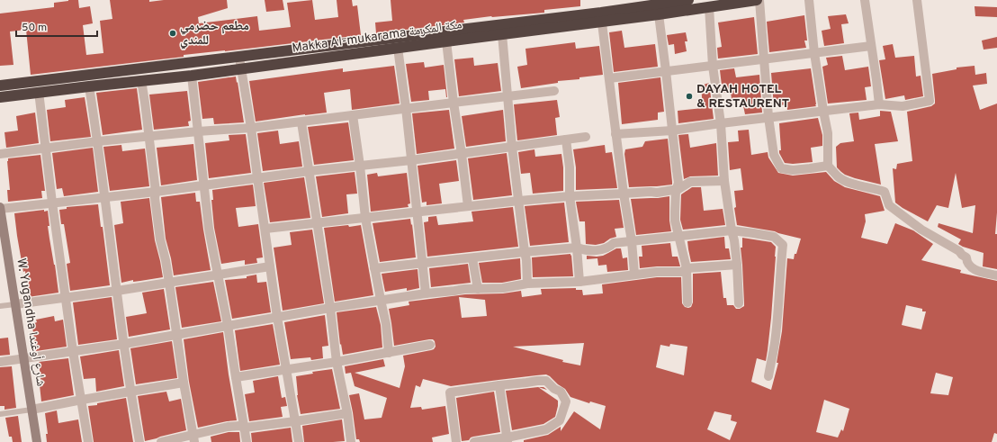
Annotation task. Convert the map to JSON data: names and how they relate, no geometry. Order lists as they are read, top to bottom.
{
  "streets": {
    "highway": ["Makka Al-mukarama مكة المكرمة"],
    "street": ["W. Yugandha شارع أوغندا"]
  },
  "places": ["مطعم حضرمي للمندي", "DAYAH HOTEL & RESTAURENT"],
  "scale_bar": "50 m"
}
